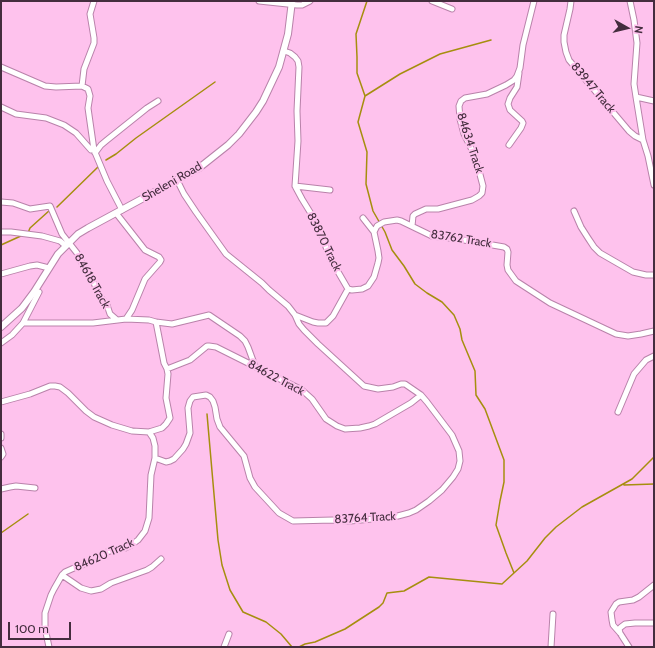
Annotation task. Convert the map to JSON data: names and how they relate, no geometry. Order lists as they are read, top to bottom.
{
  "streets": {
    "street": [
      "83947 Track",
      "84634 Track",
      "Sheleni Road",
      "83762 Track",
      "83870 Track",
      "84618 Track",
      "84622 Track",
      "83764 Track",
      "84620 Track"
    ]
  },
  "crossings": [
    ["84634 Track", "83762 Track"],
    ["Sheleni Road", "84618 Track"],
    ["84622 Track", "83764 Track"],
    ["83764 Track", "84620 Track"]
  ],
  "scale_bar": "100 m",
  "north": "right"
}
